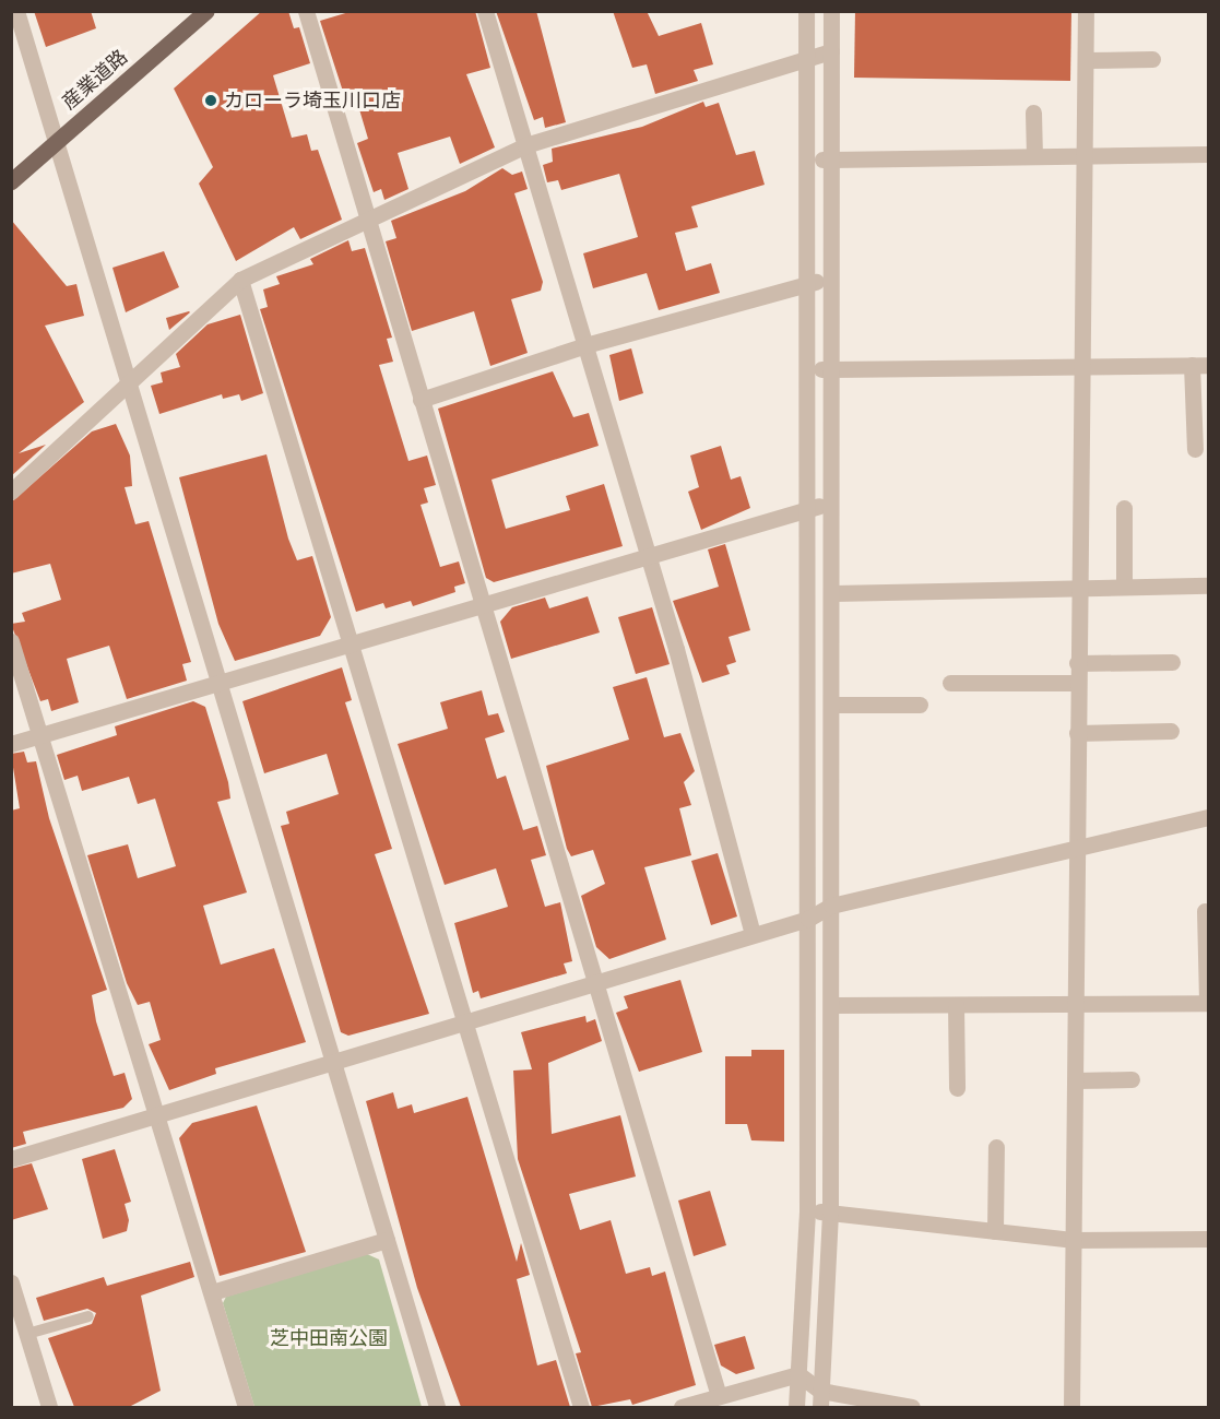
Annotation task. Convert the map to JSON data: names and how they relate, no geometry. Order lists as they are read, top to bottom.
{
  "streets": {
    "main road": ["産業道路"]
  },
  "parks": ["芝中田南公園"],
  "places": ["カローラ埼玉川口店"]
}
